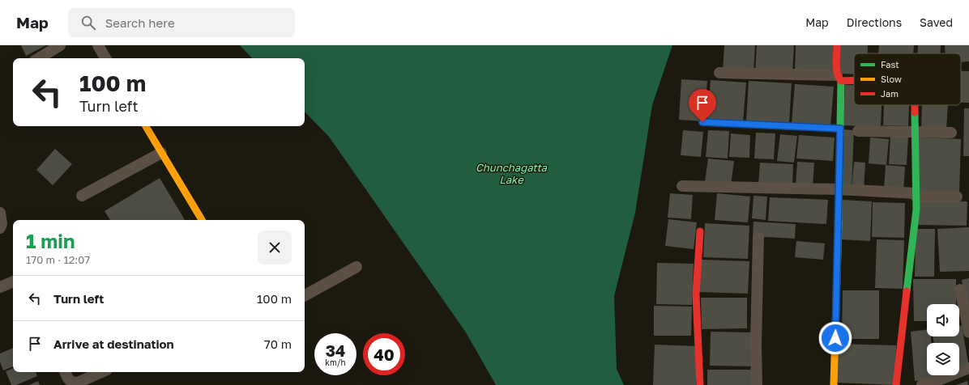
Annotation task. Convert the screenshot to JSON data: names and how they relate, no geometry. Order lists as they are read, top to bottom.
{
  "water": ["Chunchagatta Lake"],
  "legend": ["Fast", "Slow", "Jam"],
  "page": {
    "header": "Map",
    "search": "Search here",
    "nav": ["Map", "Directions", "Saved"],
    "turn": ["100 m", "Turn left"],
    "heading": ["1 min", "170 m · 12:07"],
    "list": [
      {
        "name": "Turn left",
        "value": "100 m"
      },
      {
        "name": "Arrive at destination",
        "value": "70 m"
      }
    ],
    "speed": "34 km/h",
    "limit": "40"
  }
}
